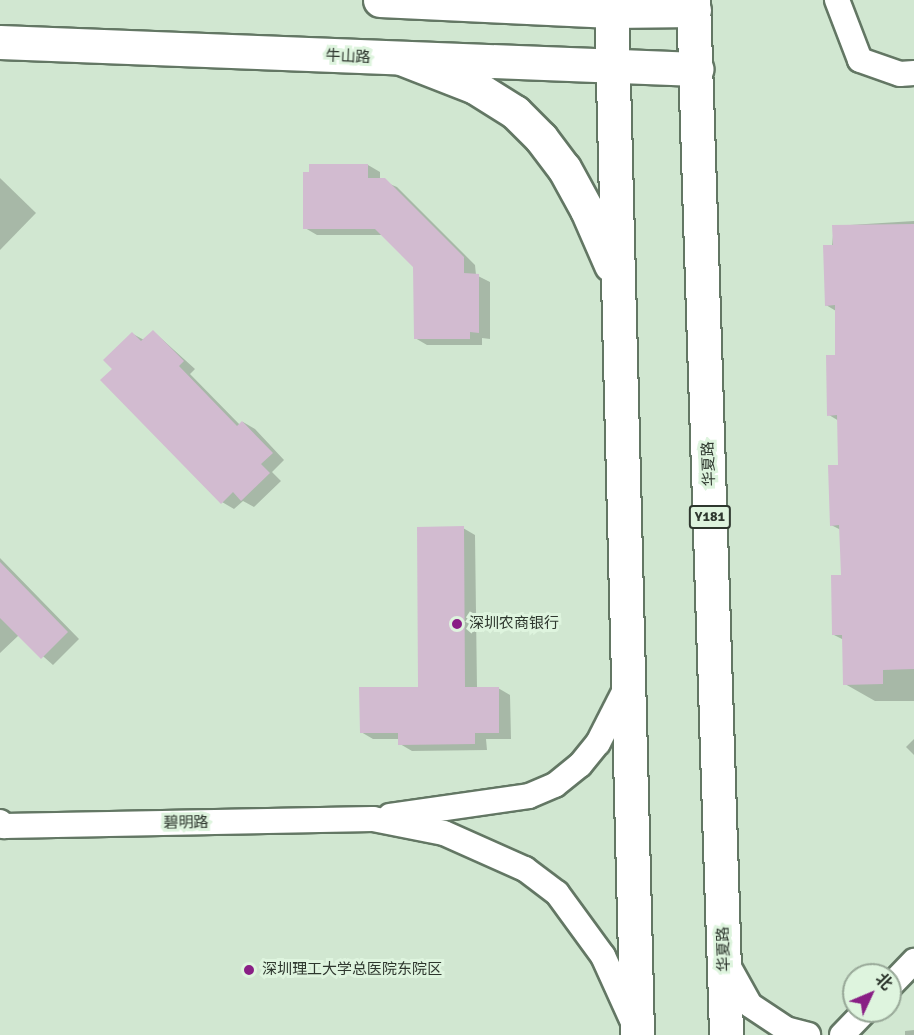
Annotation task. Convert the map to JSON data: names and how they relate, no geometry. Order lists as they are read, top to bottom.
{
  "streets": {
    "main road": ["牛山路", "华夏路", "Y181"],
    "street": ["碧明路"]
  },
  "crossings": [
    ["牛山路", "华夏路"]
  ],
  "places": ["深圳农商银行", "深圳理工大学总医院东院区"],
  "north": "top right"
}
